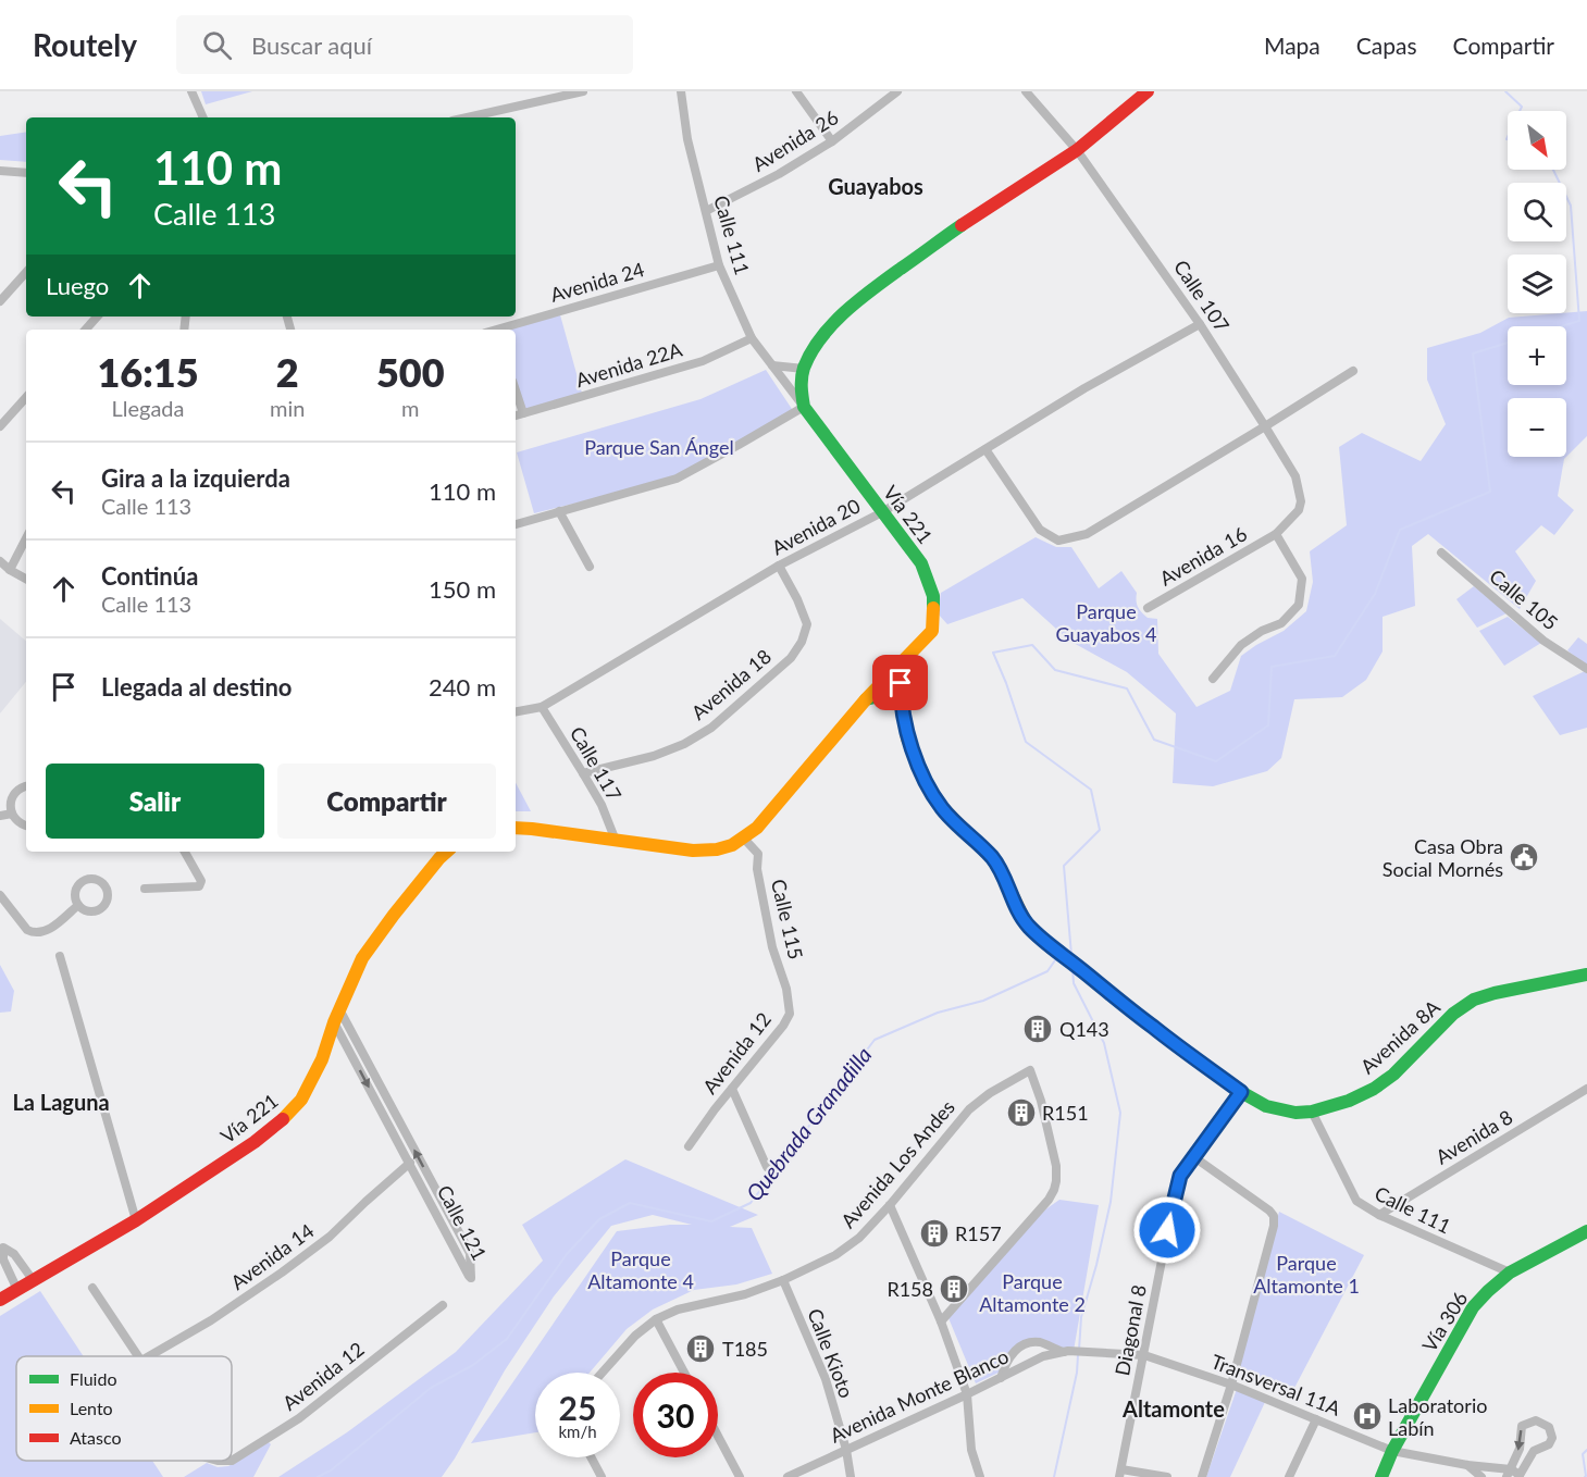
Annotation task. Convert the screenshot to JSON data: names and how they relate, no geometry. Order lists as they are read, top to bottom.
{
  "streets": {
    "main road": ["Vía 221", "Avenida 8A", "Vía 306"],
    "street": [
      "Avenida 26",
      "Calle 111",
      "Avenida 24",
      "Calle 107",
      "Avenida 22A",
      "Avenida 20",
      "Avenida 16",
      "Calle 105",
      "Avenida 18",
      "Calle 117",
      "Calle 115",
      "Avenida 12",
      "Avenida 8",
      "Avenida Los Andes",
      "Calle 121",
      "Avenida 14",
      "Diagonal 8",
      "Calle Kioto",
      "Transversal 11A",
      "Avenida Monte Blanco"
    ]
  },
  "crossings": [
    ["Avenida 26", "Calle 111"],
    ["Calle 111", "Avenida 24"],
    ["Calle 111", "Avenida 22A"],
    ["Calle 111", "Vía 221"],
    ["Calle 111", "Avenida 8A"],
    ["Calle 111", "Avenida 8"],
    ["Calle 111", "Vía 306"],
    ["Calle 107", "Avenida 20"],
    ["Calle 107", "Avenida 16"],
    ["Vía 221", "Avenida 20"],
    ["Vía 221", "Calle 117"],
    ["Vía 221", "Calle 115"],
    ["Vía 221", "Avenida 8A"],
    ["Vía 221", "Calle 121"],
    ["Avenida 20", "Avenida 18"],
    ["Avenida 20", "Calle 117"],
    ["Avenida 18", "Calle 117"],
    ["Calle 115", "Avenida 12"],
    ["Avenida 8A", "Diagonal 8"],
    ["Avenida Los Andes", "Calle Kioto"],
    ["Calle 121", "Avenida 14"],
    ["Vía 306", "Transversal 11A"],
    ["Diagonal 8", "Transversal 11A"],
    ["Calle Kioto", "Avenida Monte Blanco"]
  ],
  "districts": ["Guayabos", "La Laguna", "Altamonte"],
  "water": ["Quebrada Granadilla"],
  "parks": [
    "Parque San Ángel",
    "Parque Guayabos 4",
    "Parque Altamonte 4",
    "Parque Altamonte 1",
    "Parque Altamonte 2"
  ],
  "places": {
    "public building": ["Casa Obra Social Mornés"],
    "building": [
      "Q143",
      "R151",
      "R157",
      "R158",
      "T185"
    ],
    "hospital": ["Laboratorio Labín"]
  },
  "legend": ["Fluido", "Lento", "Atasco"],
  "north": "bottom right",
  "page": {
    "header": "Routely",
    "search": "Buscar aquí",
    "nav": ["Mapa", "Capas", "Compartir"],
    "map_buttons": ["+", "−"],
    "turn": ["110 m", "Calle 113"],
    "then": "Luego",
    "eta": [
      "16:15",
      "Llegada",
      "2",
      "min",
      "500",
      "m"
    ],
    "list": [
      {
        "name": "Gira a la izquierda",
        "note": "Calle 113",
        "value": "110 m"
      },
      {
        "name": "Continúa",
        "note": "Calle 113",
        "value": "150 m"
      },
      {
        "name": "Llegada al destino",
        "value": "240 m"
      }
    ],
    "buttons": ["Salir", "Compartir"],
    "speed": "25 km/h",
    "limit": "30"
  }
}
